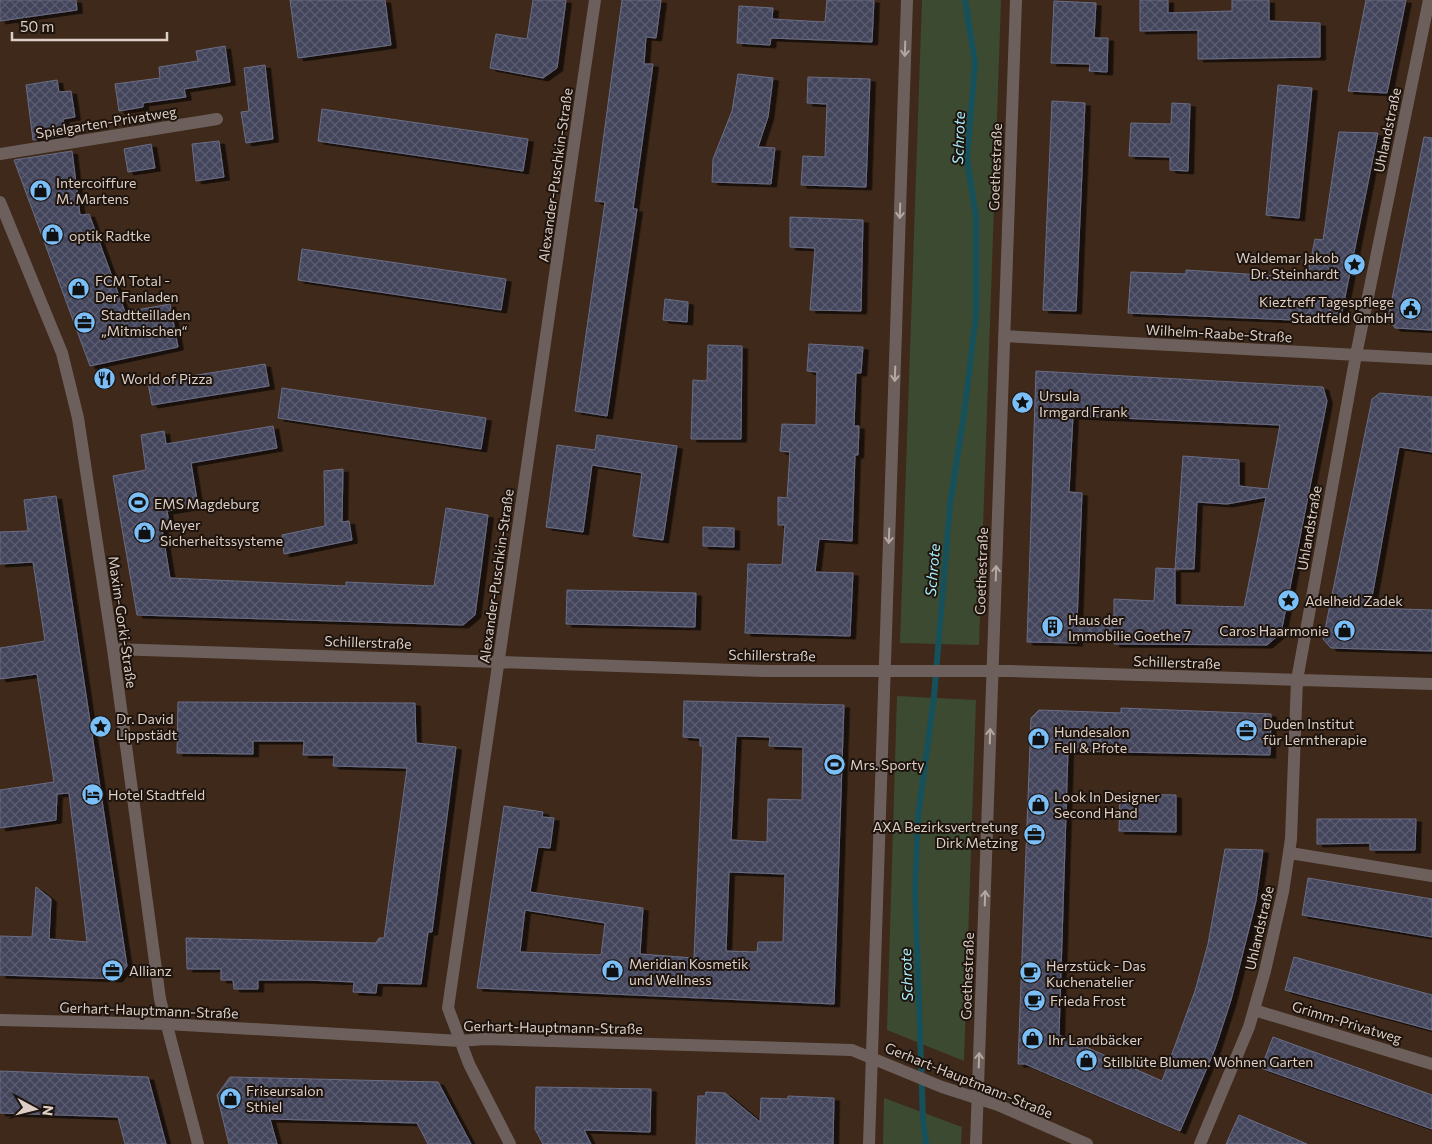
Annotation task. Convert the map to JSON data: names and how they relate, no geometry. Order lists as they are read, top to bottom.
{
  "streets": {
    "street": [
      "Spielgarten-Privatweg",
      "Uhlandstraße",
      "Goethestraße",
      "Alexander-Puschkin-Straße",
      "Wilhelm-Raabe-Straße",
      "Maxim-Gorki-Straße",
      "Schillerstraße",
      "Gerhart-Hauptmann-Straße",
      "Grimm-Privatweg"
    ]
  },
  "crossings": [
    ["Uhlandstraße", "Wilhelm-Raabe-Straße"],
    ["Uhlandstraße", "Schillerstraße"],
    ["Uhlandstraße", "Grimm-Privatweg"],
    ["Goethestraße", "Wilhelm-Raabe-Straße"],
    ["Goethestraße", "Schillerstraße"],
    ["Goethestraße", "Gerhart-Hauptmann-Straße"],
    ["Alexander-Puschkin-Straße", "Schillerstraße"],
    ["Alexander-Puschkin-Straße", "Gerhart-Hauptmann-Straße"],
    ["Maxim-Gorki-Straße", "Schillerstraße"],
    ["Maxim-Gorki-Straße", "Gerhart-Hauptmann-Straße"]
  ],
  "water": ["Schrote"],
  "places": {
    "shop": [
      "Intercoiffure M. Martens",
      "optik Radtke",
      "FCM Total - Der Fanladen",
      "Meyer Sicherheitssysteme",
      "Caros Haarmonie",
      "Hundesalon Fell & Pfote",
      "Look In Designer Second Hand",
      "Meridian Kosmetik und Wellness",
      "Ihr Landbäcker",
      "Stilblüte Blumen. Wohnen Garten",
      "Friseursalon Sthiel"
    ],
    "place": [
      "Waldemar Jakob Dr. Steinhardt",
      "Ursula Irmgard Frank",
      "Adelheid Zadek",
      "Dr. David Lippstädt"
    ],
    "public building": ["Kieztreff Tagespflege Stadtfeld GmbH"],
    "office": [
      "Stadtteilladen „Mitmischen“",
      "Duden Institut für Lerntherapie",
      "AXA Bezirksvertretung Dirk Metzing",
      "Allianz"
    ],
    "restaurant": ["World of Pizza"],
    "sports": ["EMS Magdeburg", "Mrs. Sporty"],
    "building": ["Haus der Immobilie Goethe 7"],
    "hotel": ["Hotel Stadtfeld"],
    "cafe": ["Herzstück - Das Kuchenatelier", "Frieda Frost"]
  },
  "scale_bar": "50 m",
  "north": "right"
}
